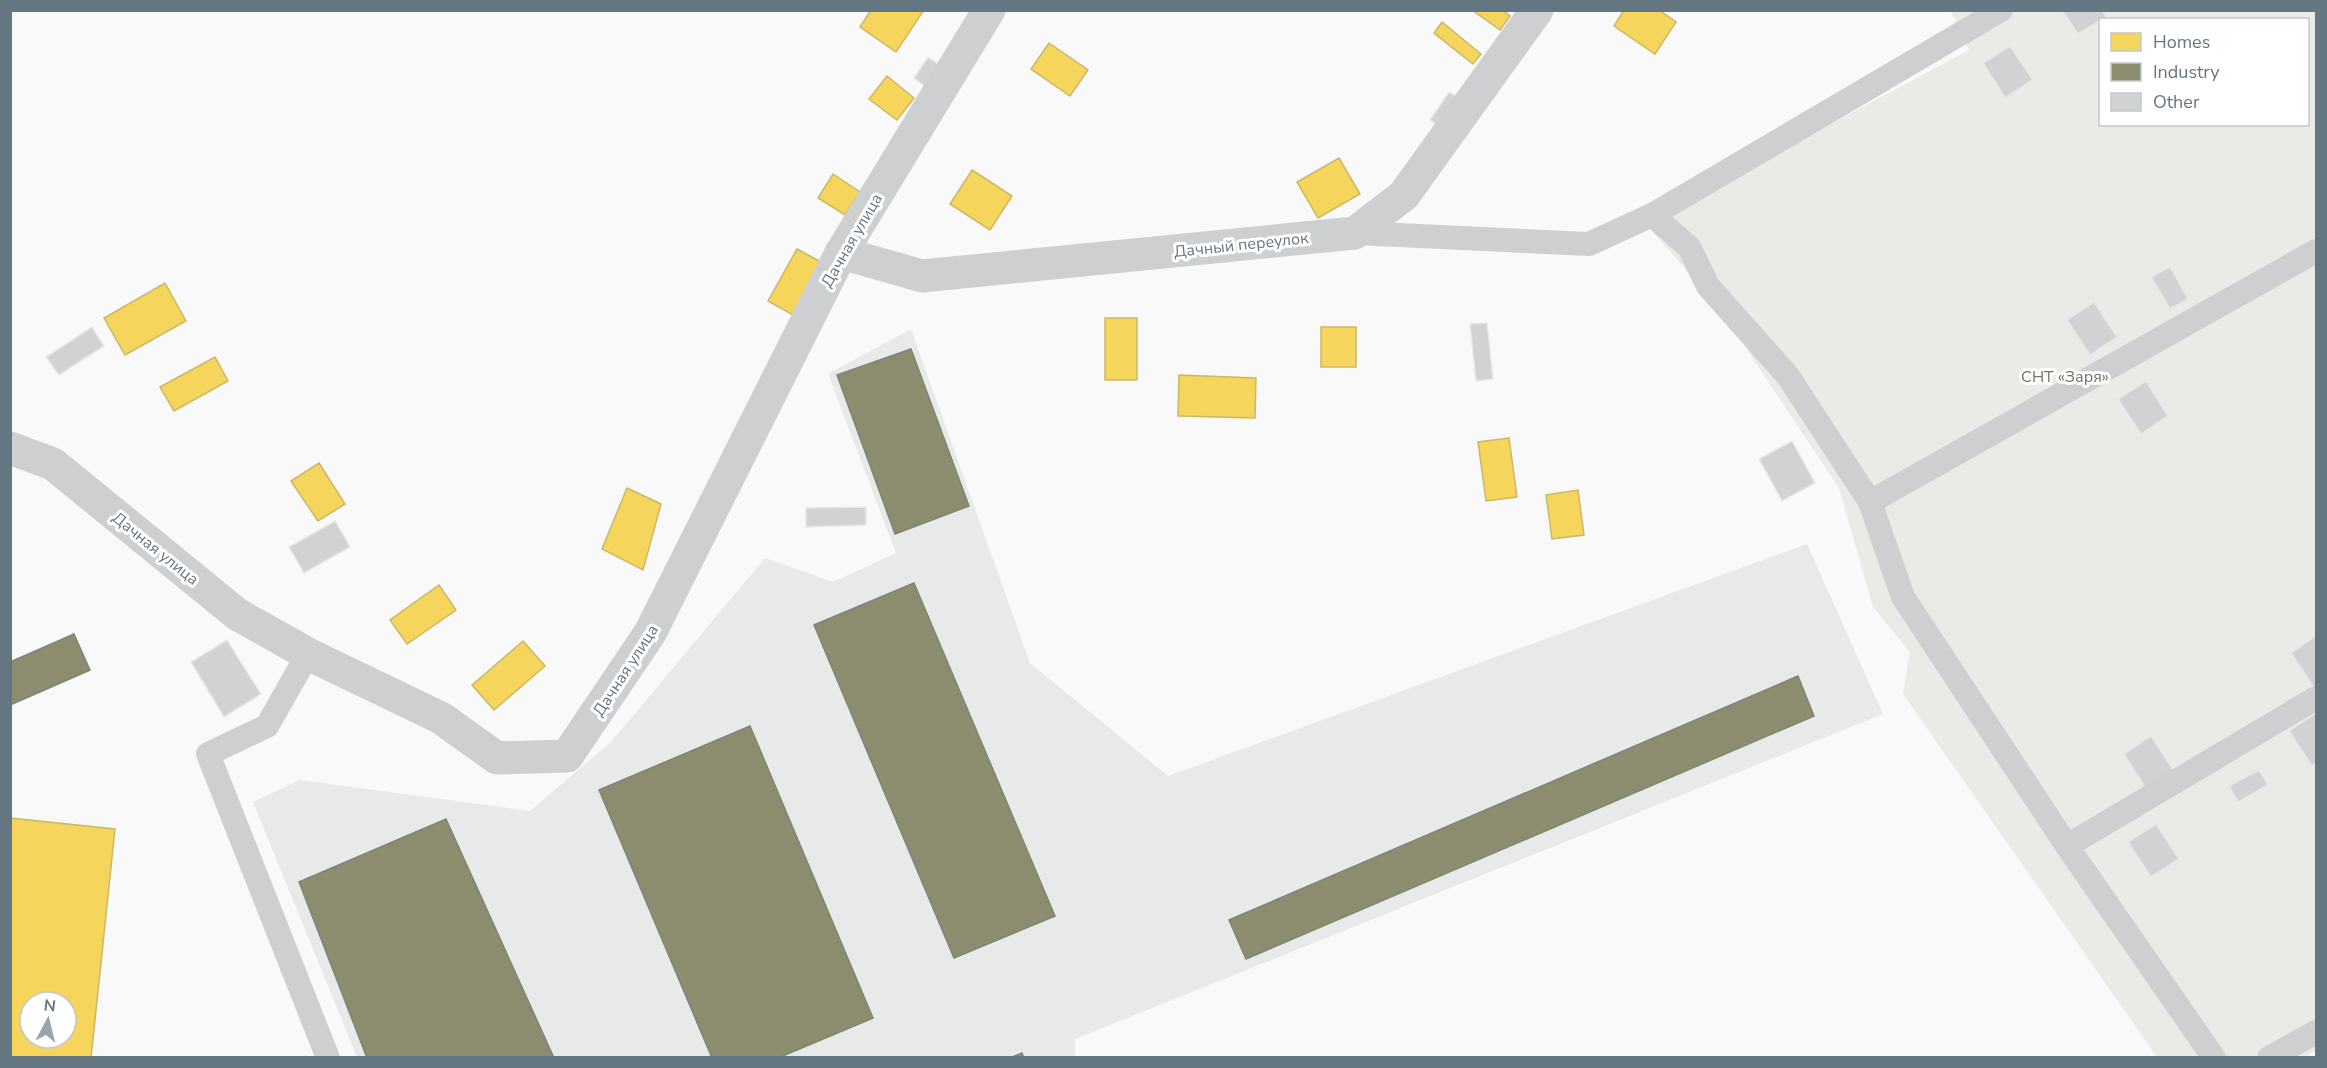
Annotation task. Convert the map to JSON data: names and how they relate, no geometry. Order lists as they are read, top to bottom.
{
  "streets": {
    "street": ["Дачная улица", "Дачный переулок"]
  },
  "crossings": [
    ["Дачная улица", "Дачный переулок"]
  ],
  "parks": ["СНТ «Заря»"],
  "legend": ["Homes", "Industry", "Other"],
  "north": "top"
}
